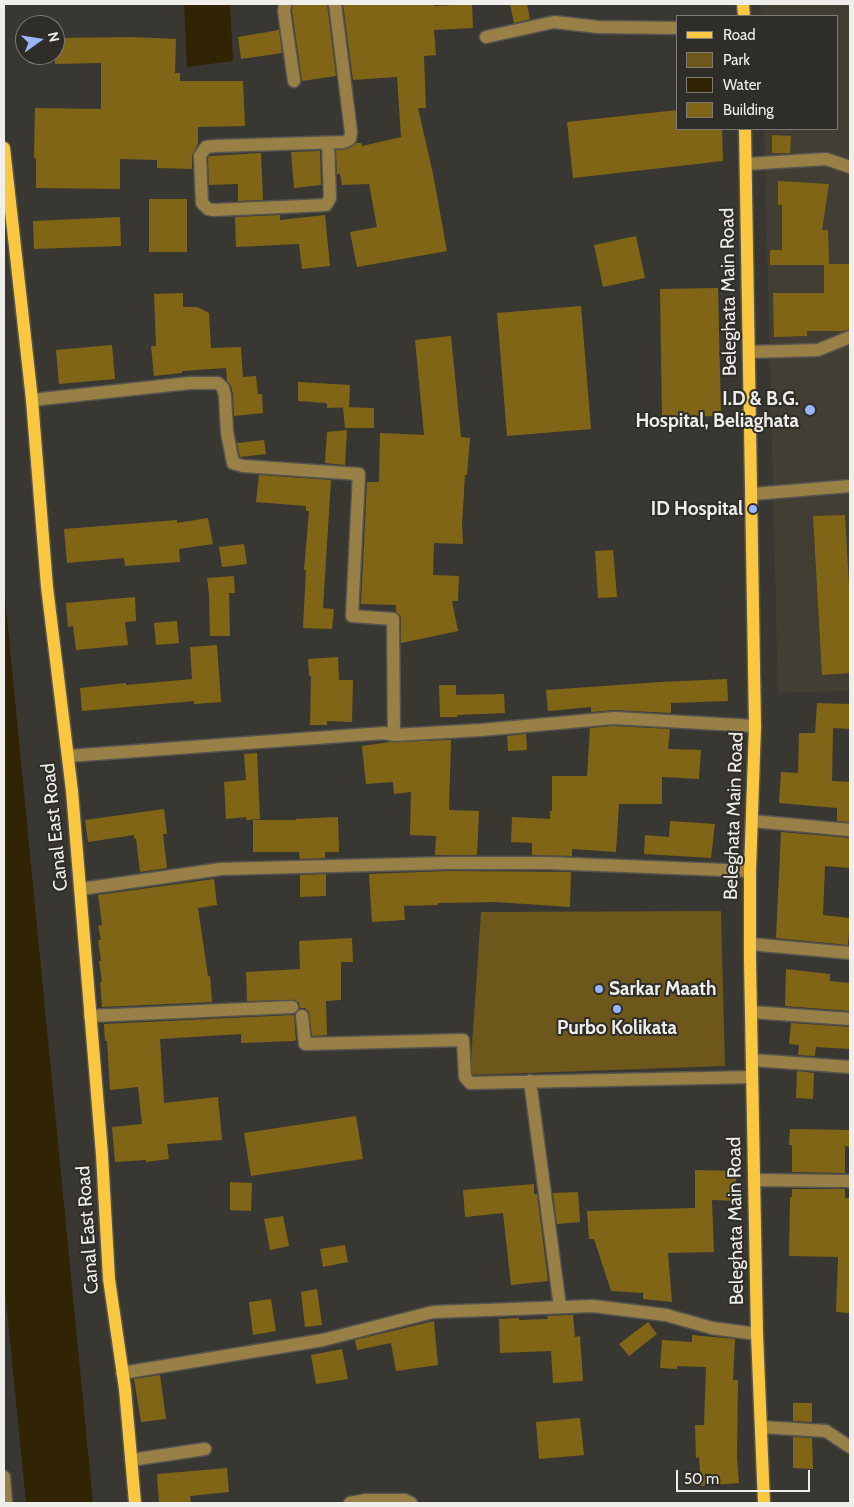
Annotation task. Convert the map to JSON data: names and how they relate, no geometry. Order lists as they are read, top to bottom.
{
  "streets": {
    "main road": ["Beleghata Main Road", "Canal East Road"]
  },
  "places": [
    "I.D & B.G. Hospital, Beliaghata",
    "ID Hospital",
    "Sarkar Maath",
    "Purbo Kolikata"
  ],
  "legend": [
    "Road",
    "Park",
    "Water",
    "Building"
  ],
  "scale_bar": "50 m",
  "north": "right"
}
